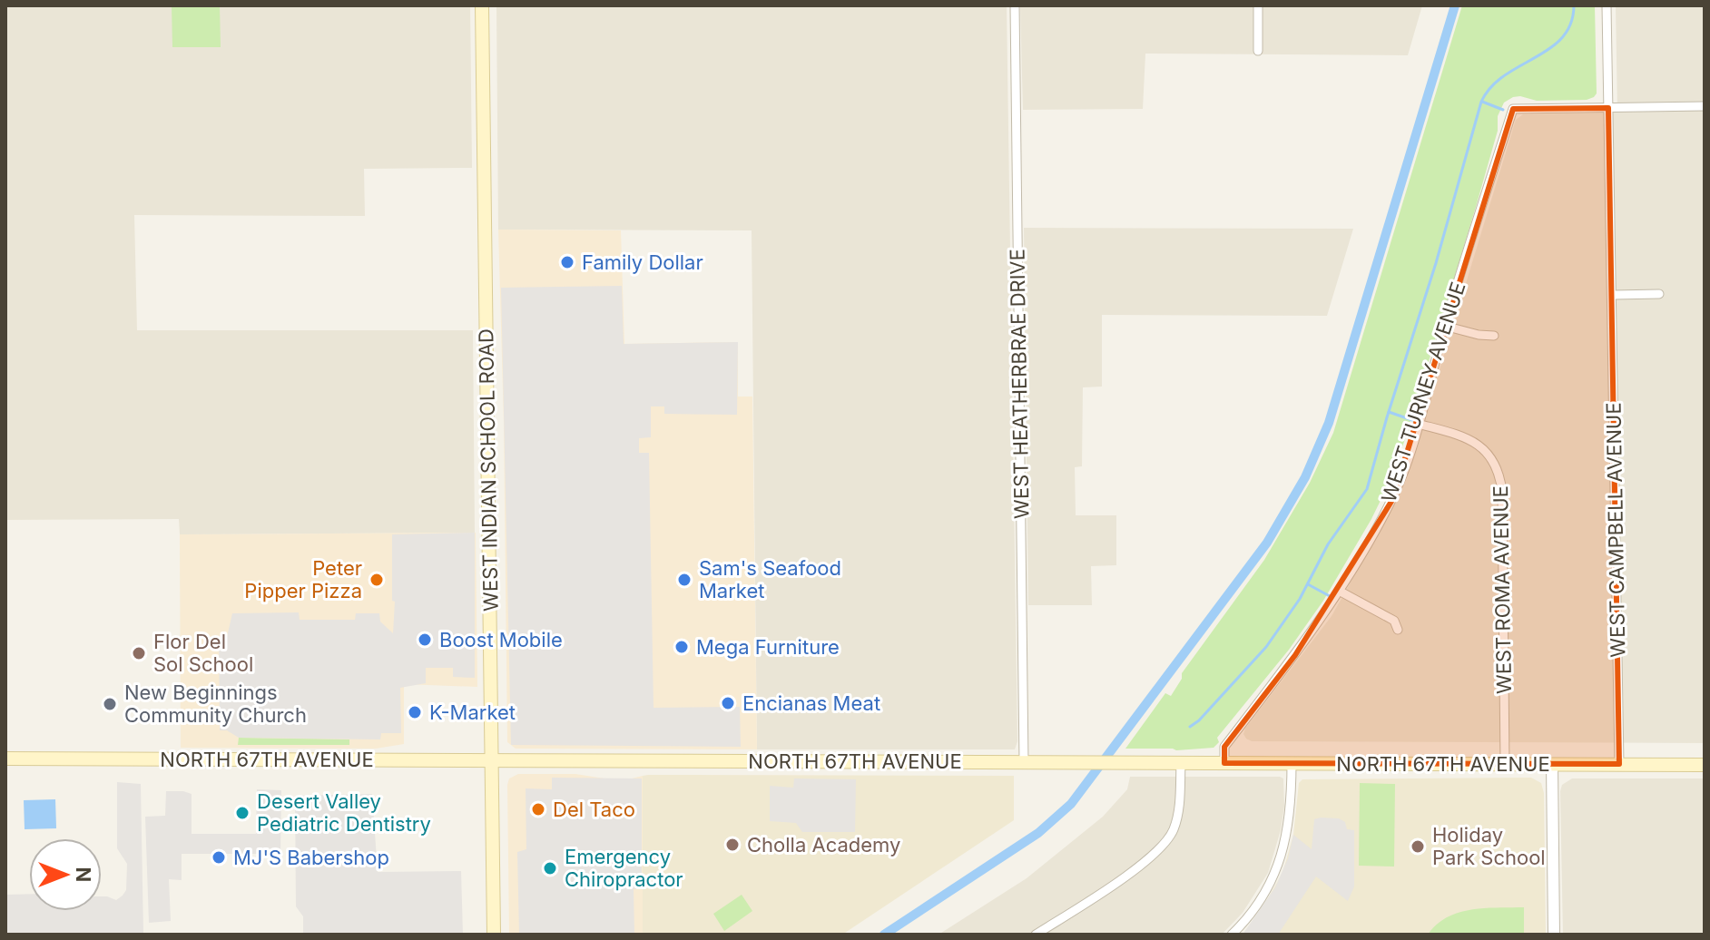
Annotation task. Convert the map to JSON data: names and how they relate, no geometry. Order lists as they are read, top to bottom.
{
  "streets": {
    "main road": ["WEST INDIAN SCHOOL ROAD", "NORTH 67TH AVENUE"],
    "street": [
      "WEST HEATHERBRAE DRIVE",
      "WEST TURNEY AVENUE",
      "WEST CAMPBELL AVENUE",
      "WEST ROMA AVENUE"
    ]
  },
  "crossings": [
    ["WEST HEATHERBRAE DRIVE", "NORTH 67TH AVENUE"],
    ["WEST TURNEY AVENUE", "WEST CAMPBELL AVENUE"],
    ["WEST TURNEY AVENUE", "WEST ROMA AVENUE"],
    ["WEST TURNEY AVENUE", "NORTH 67TH AVENUE"],
    ["WEST INDIAN SCHOOL ROAD", "NORTH 67TH AVENUE"],
    ["WEST CAMPBELL AVENUE", "NORTH 67TH AVENUE"],
    ["WEST ROMA AVENUE", "NORTH 67TH AVENUE"]
  ],
  "places": [
    "Family Dollar",
    "Peter Pipper Pizza",
    "Sam's Seafood Market",
    "Boost Mobile",
    "Mega Furniture",
    "Flor Del Sol School",
    "Encianas Meat",
    "New Beginnings Community Church",
    "K-Market",
    "Del Taco",
    "Desert Valley Pediatric Dentistry",
    "Cholla Academy",
    "Holiday Park School",
    "MJ'S Babershop",
    "Emergency Chiropractor"
  ],
  "north": "right"
}
